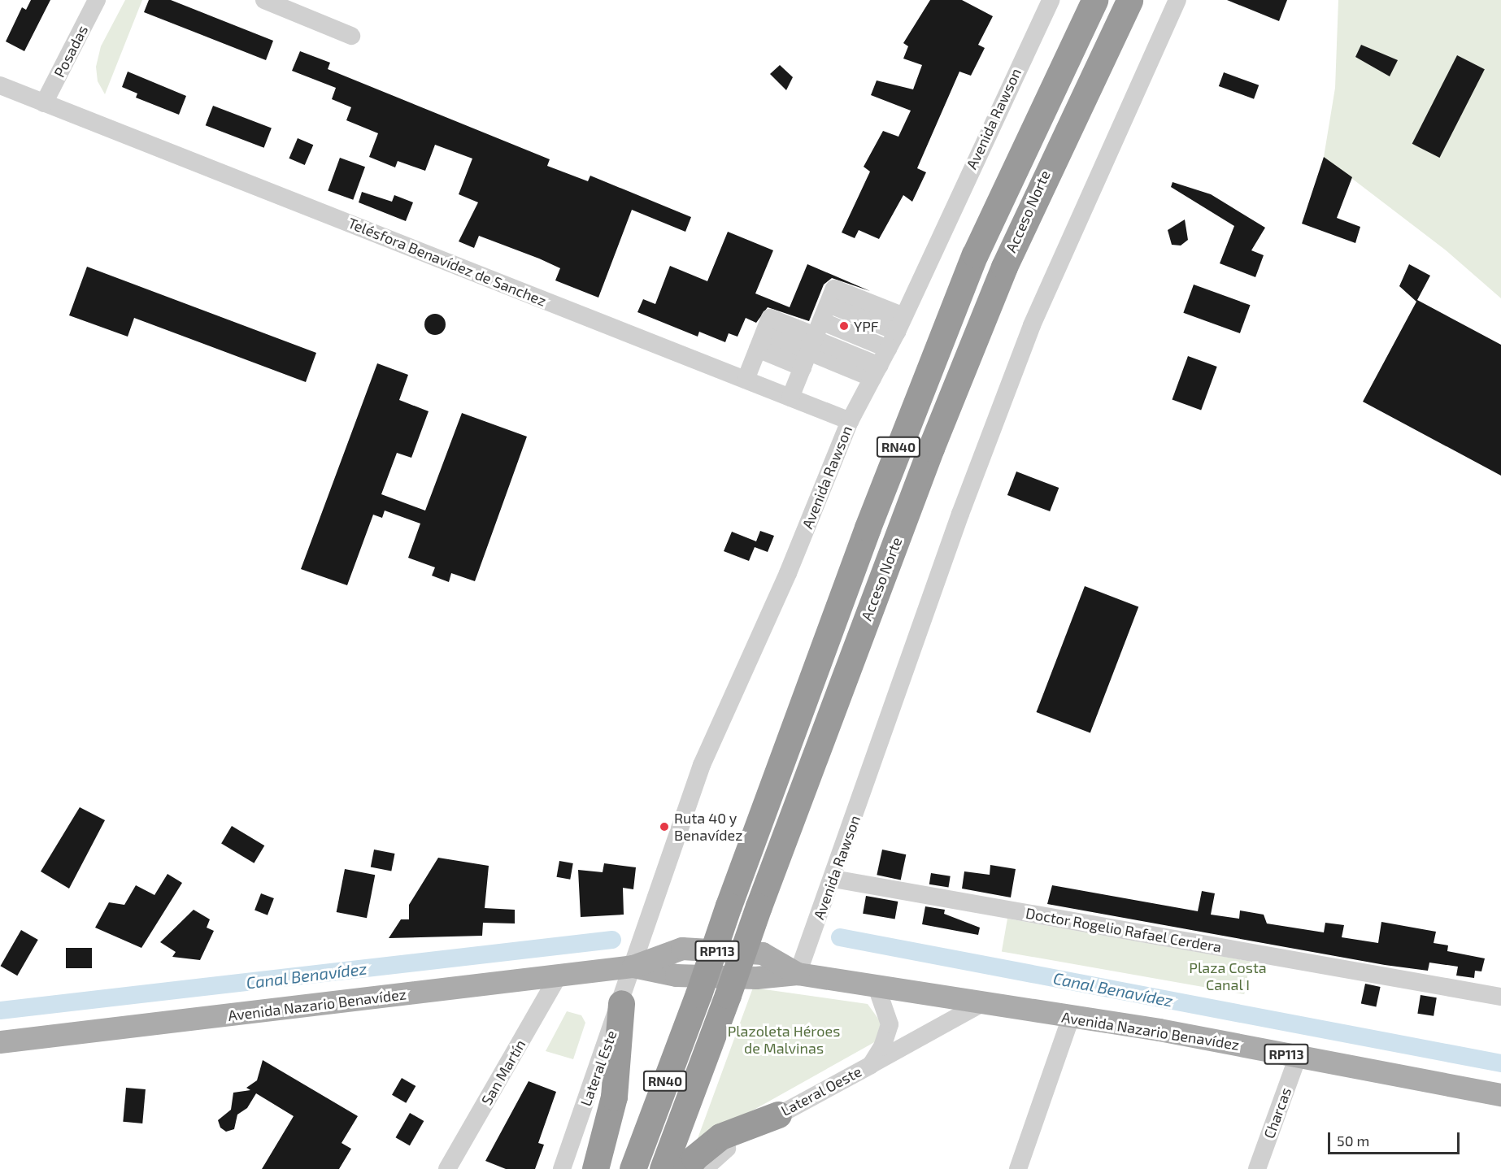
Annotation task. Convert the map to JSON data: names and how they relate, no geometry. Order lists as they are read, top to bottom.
{
  "streets": {
    "highway": ["Acceso Norte", "RN40"],
    "main road": ["RP113", "Avenida Nazario Benavídez"],
    "street": [
      "Posadas",
      "Avenida Rawson",
      "Telésfora Benavídez de Sanchez",
      "Doctor Rogelio Rafael Cerdera",
      "Lateral Este",
      "San Martín",
      "Lateral Oeste",
      "Charcas"
    ]
  },
  "crossings": [
    ["Posadas", "Telésfora Benavídez de Sanchez"],
    ["Avenida Rawson", "Telésfora Benavídez de Sanchez"],
    ["Avenida Rawson", "Doctor Rogelio Rafael Cerdera"],
    ["Avenida Rawson", "Avenida Nazario Benavídez"],
    ["Avenida Rawson", "Lateral Este"],
    ["Avenida Nazario Benavídez", "Lateral Este"],
    ["Avenida Nazario Benavídez", "San Martín"],
    ["Avenida Nazario Benavídez", "Lateral Oeste"],
    ["Avenida Nazario Benavídez", "Charcas"]
  ],
  "water": ["Canal Benavídez"],
  "parks": ["Plaza Costa Canal I", "Plazoleta Héroes de Malvinas"],
  "places": ["YPF", "Ruta 40 y Benavídez"],
  "scale_bar": "50 m"
}
